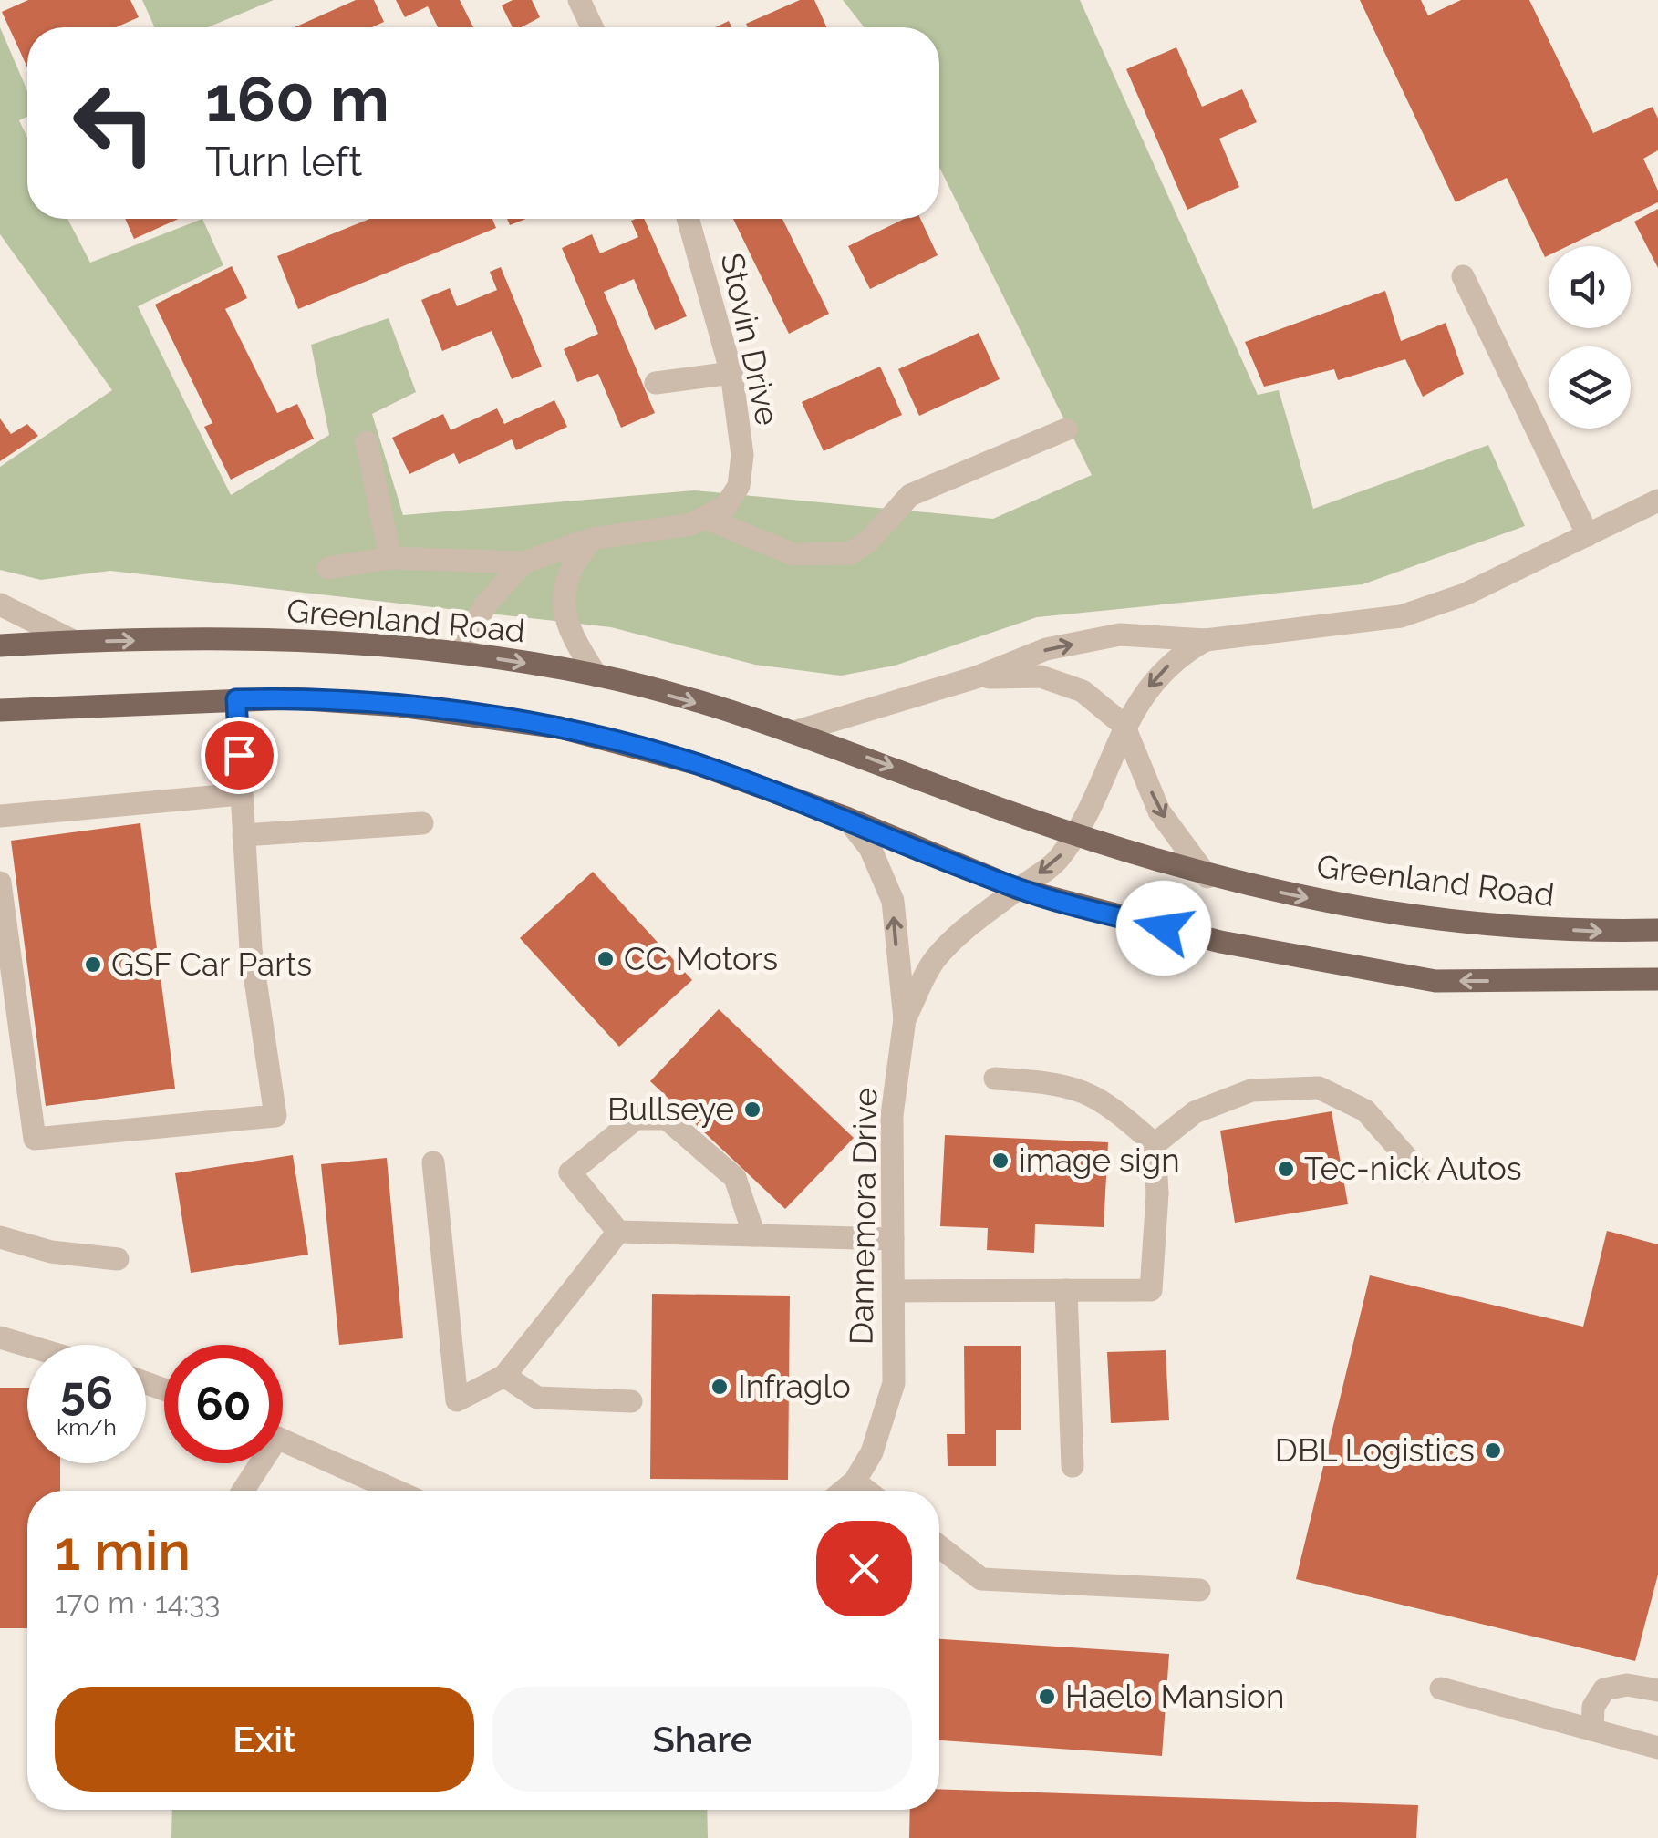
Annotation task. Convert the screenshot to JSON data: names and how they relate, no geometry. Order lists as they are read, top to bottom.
{
  "streets": {
    "main road": ["Greenland Road"],
    "street": ["Stovin Drive", "Dannemora Drive"]
  },
  "crossings": [
    ["Stovin Drive", "Greenland Road"]
  ],
  "places": [
    "CC Motors",
    "GSF Car Parts",
    "Bullseye",
    "image sign",
    "Tec-nick Autos",
    "Infraglo",
    "DBL Logistics",
    "Haelo Mansion"
  ],
  "page": {
    "turn": ["160 m", "Turn left"],
    "speed": "56 km/h",
    "limit": "60",
    "heading": ["1 min", "170 m · 14:33"],
    "buttons": ["Exit", "Share"]
  }
}
